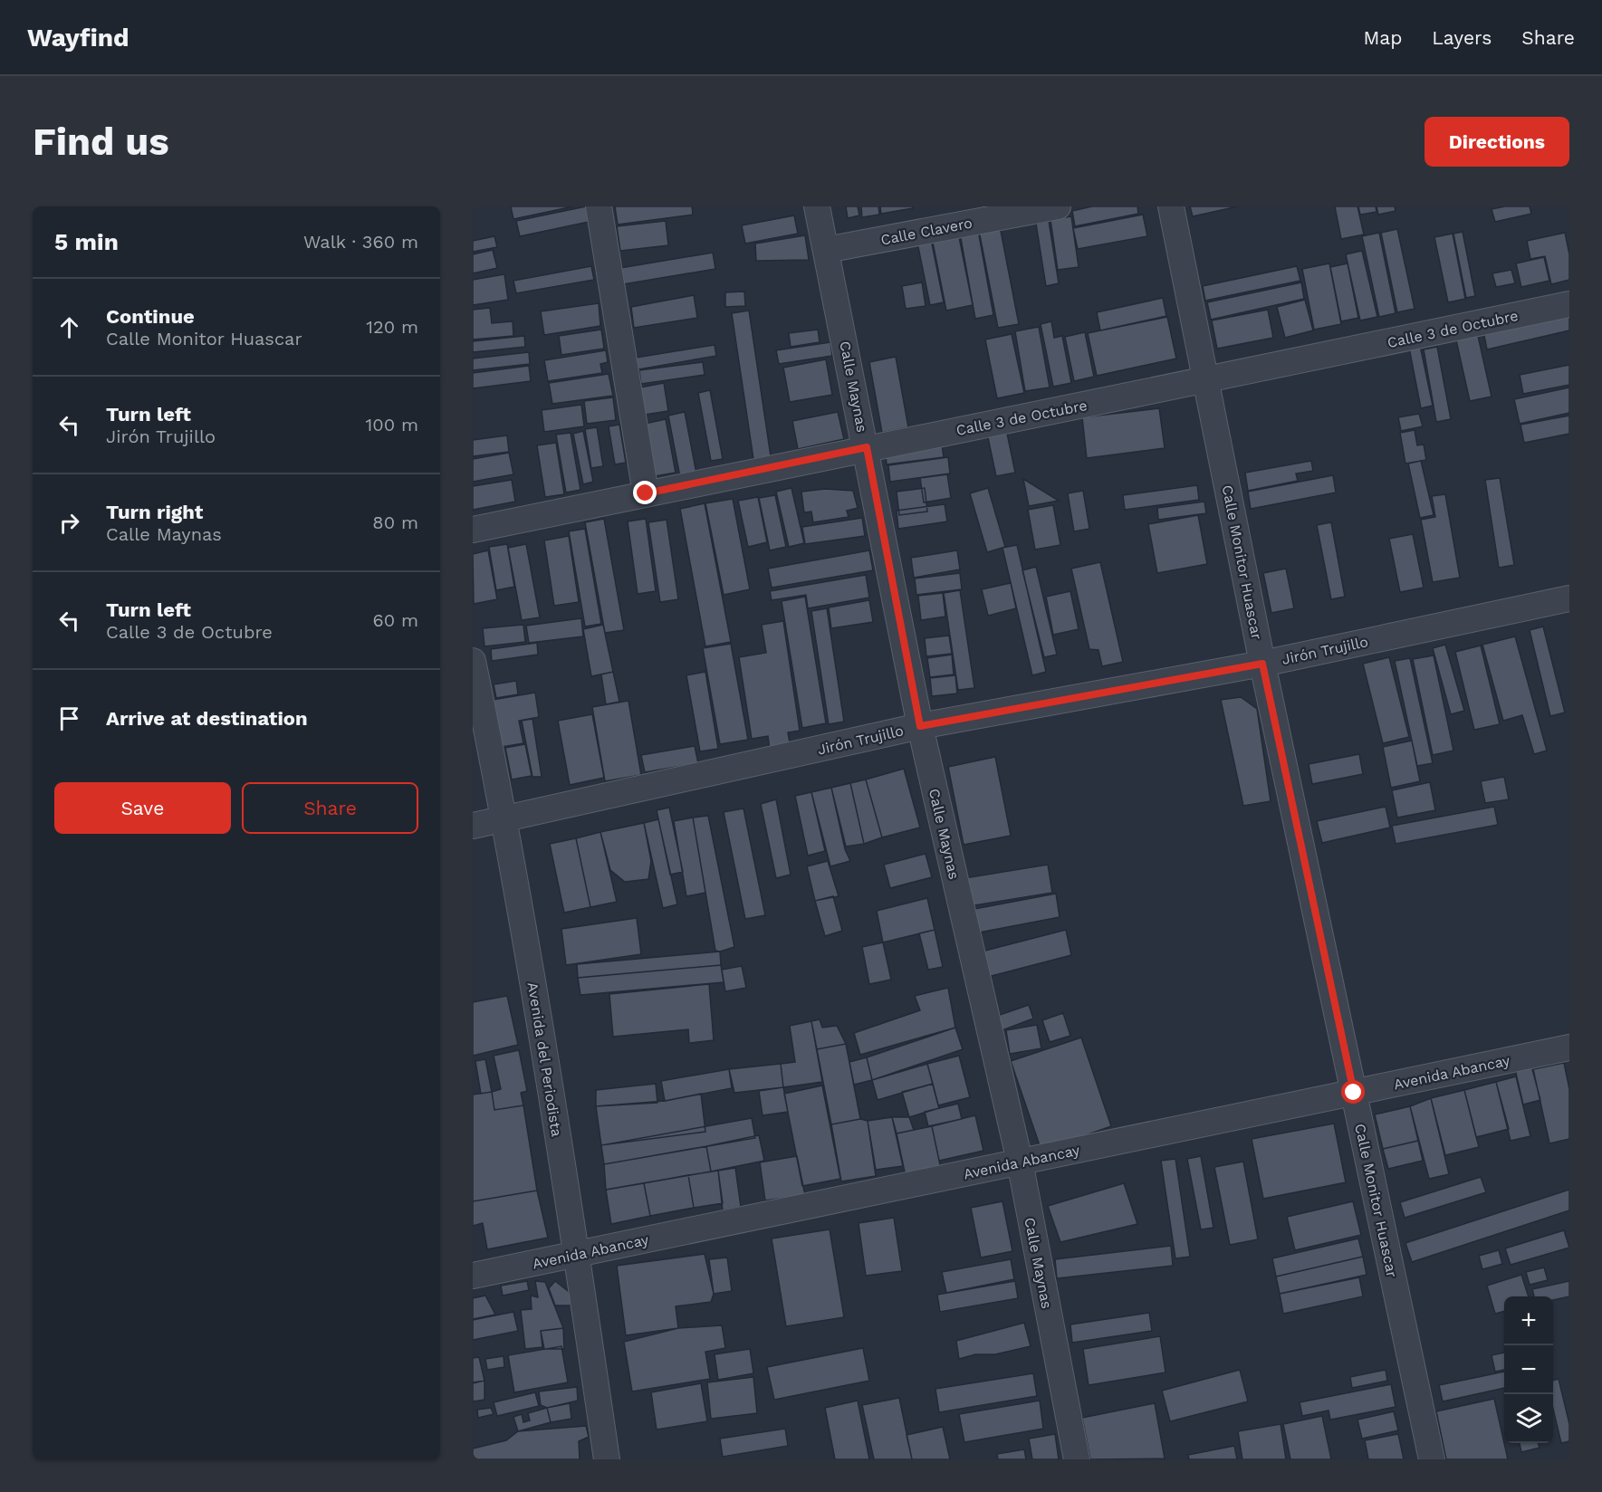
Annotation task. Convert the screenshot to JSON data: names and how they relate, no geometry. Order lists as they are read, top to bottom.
{
  "streets": {
    "street": [
      "Calle Clavero",
      "Calle 3 de Octubre",
      "Calle Maynas",
      "Calle Monitor Huascar",
      "Jirón Trujillo",
      "Avenida del Periodista",
      "Avenida Abancay"
    ]
  },
  "crossings": [
    ["Calle Clavero", "Calle Maynas"],
    ["Calle 3 de Octubre", "Calle Maynas"],
    ["Calle 3 de Octubre", "Calle Monitor Huascar"],
    ["Calle Maynas", "Jirón Trujillo"],
    ["Calle Maynas", "Avenida Abancay"],
    ["Calle Monitor Huascar", "Jirón Trujillo"],
    ["Calle Monitor Huascar", "Avenida Abancay"],
    ["Jirón Trujillo", "Avenida del Periodista"],
    ["Avenida del Periodista", "Avenida Abancay"]
  ],
  "page": {
    "header": "Wayfind",
    "nav": ["Map", "Layers", "Share"],
    "buttons": [
      "Directions",
      ["Save", "Share"]
    ],
    "title": "Find us",
    "heading": ["5 min", "Walk · 360 m"],
    "list": [
      ["Continue", "Calle Monitor Huascar", "120 m"],
      ["Turn left", "Jirón Trujillo", "100 m"],
      ["Turn right", "Calle Maynas", "80 m"],
      ["Turn left", "Calle 3 de Octubre", "60 m"],
      "Arrive at destination"
    ],
    "map_buttons": ["+", "−"]
  }
}
